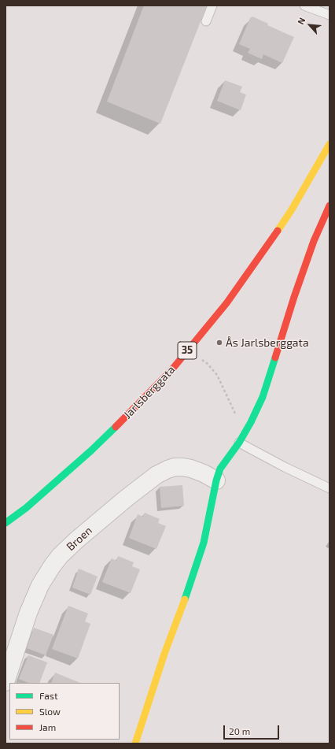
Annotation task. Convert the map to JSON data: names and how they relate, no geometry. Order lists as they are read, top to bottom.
{
  "streets": {
    "street": ["35", "Jarlsberggata", "Broen"]
  },
  "places": ["Ås Jarlsberggata"],
  "legend": ["Fast", "Slow", "Jam"],
  "scale_bar": "20 m",
  "north": "top left"
}
